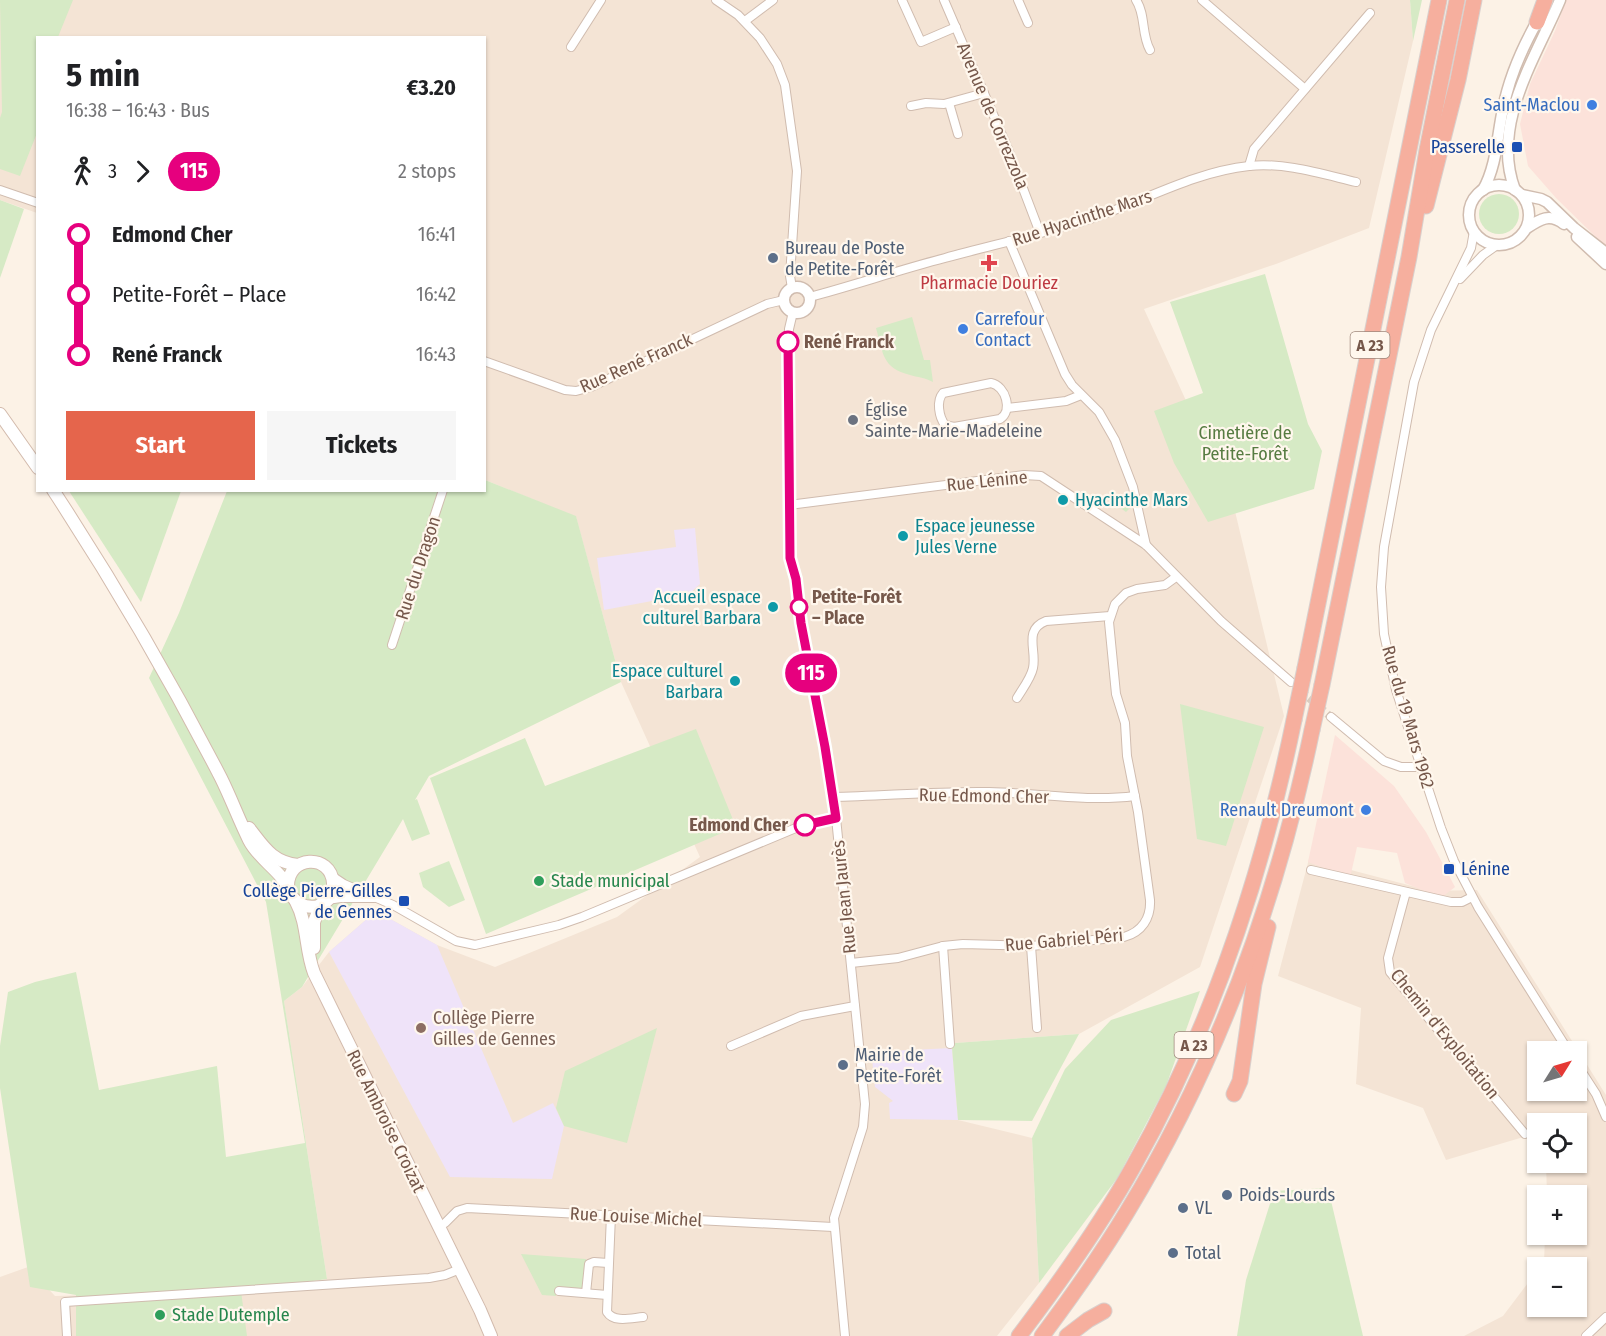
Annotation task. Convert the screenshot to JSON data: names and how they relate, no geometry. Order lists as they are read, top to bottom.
{
  "streets": {
    "highway": ["A 23"],
    "main road": ["Rue Ambroise Croizat"],
    "street": [
      "Avenue de Correzzola",
      "Rue Hyacinthe Mars",
      "Rue René Franck",
      "Rue Lénine",
      "Rue du Dragon",
      "Rue du 19 Mars 1962",
      "Rue Edmond Cher",
      "Rue Jean Jaurès",
      "Rue Gabriel Péri",
      "Chemin d'Exploitation",
      "Rue Louise Michel"
    ]
  },
  "crossings": [
    ["Avenue de Correzzola", "Rue Hyacinthe Mars"],
    ["Rue Hyacinthe Mars", "Rue René Franck"],
    ["Rue Hyacinthe Mars", "Rue Jean Jaurès"],
    ["Rue René Franck", "Rue Jean Jaurès"],
    ["Rue Lénine", "Rue Jean Jaurès"],
    ["Rue Edmond Cher", "Rue Jean Jaurès"],
    ["Rue Edmond Cher", "Rue Gabriel Péri"],
    ["Rue Jean Jaurès", "Rue Gabriel Péri"],
    ["Rue Jean Jaurès", "Rue Louise Michel"],
    ["Rue Ambroise Croizat", "Rue Louise Michel"]
  ],
  "parks": ["Cimetière de Petite-Forêt"],
  "places": {
    "other": [
      "Saint-Maclou",
      "Bureau de Poste de Petite-Forêt",
      "Carrefour Contact",
      "René Franck",
      "Église Sainte-Marie-Madeleine",
      "Hyacinthe Mars",
      "Espace jeunesse Jules Verne",
      "Accueil espace culturel Barbara",
      "Petite-Forêt – Place",
      "Espace culturel Barbara",
      "Renault Dreumont",
      "Edmond Cher",
      "Stade municipal",
      "Collège Pierre Gilles de Gennes",
      "Mairie de Petite-Forêt",
      "Poids-Lourds",
      "VL",
      "Total",
      "Stade Dutemple"
    ],
    "transit": ["Passerelle", "Lénine", "Collège Pierre-Gilles de Gennes"],
    "health": ["Pharmacie Douriez"]
  },
  "lines": ["bus line 115"],
  "north": "top right",
  "page": {
    "on_map": "115",
    "heading": ["5 min", "16:38 – 16:43 · Bus", "€3.20"],
    "legs": ["3", "115", "2 stops"],
    "list": [
      {
        "name": "Edmond Cher",
        "value": "16:41"
      },
      {
        "name": "Petite-Forêt – Place",
        "value": "16:42"
      },
      {
        "name": "René Franck",
        "value": "16:43"
      }
    ],
    "buttons": ["Start", "Tickets"],
    "map_buttons": ["+", "−"]
  }
}
